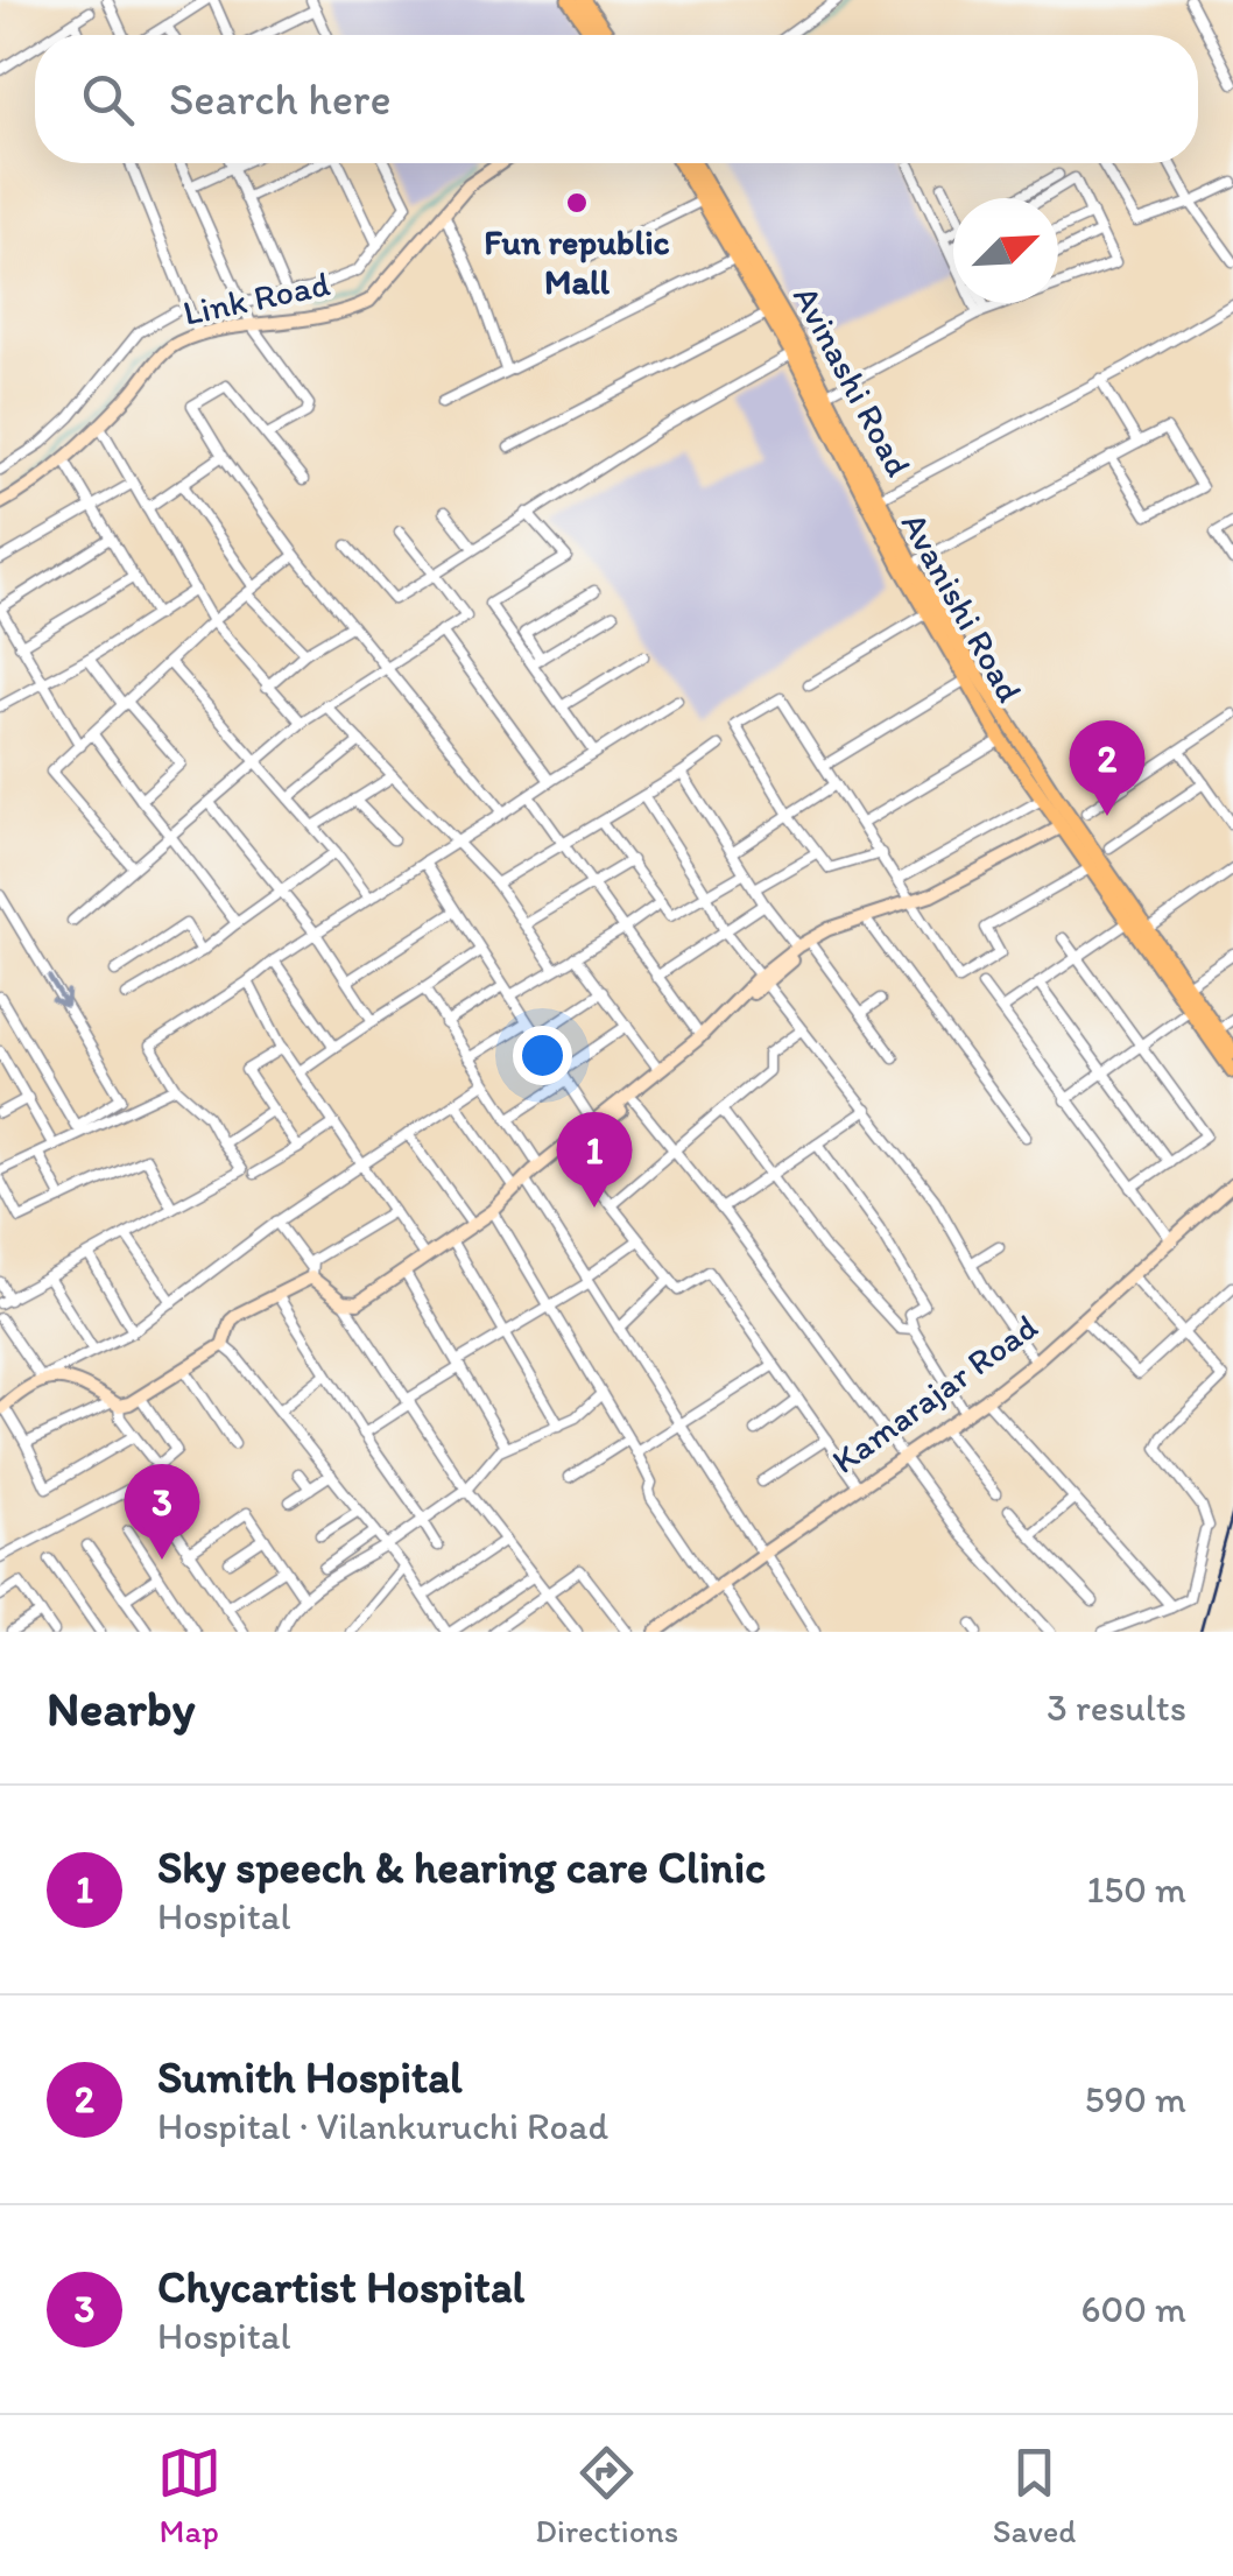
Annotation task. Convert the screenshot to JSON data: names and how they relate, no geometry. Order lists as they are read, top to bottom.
{
  "streets": {
    "main road": ["Avinashi Road", "Avanishi Road"],
    "street": ["Link Road", "Kamarajar Road"]
  },
  "crossings": [
    ["Avinashi Road", "Avanishi Road"]
  ],
  "places": ["Fun republic Mall"],
  "north": "top right",
  "page": {
    "search": "Search here",
    "pins": ["2", "1", "3"],
    "heading": ["Nearby", "3 results"],
    "list": [
      {
        "mark": "1",
        "name": "Sky speech & hearing care Clinic",
        "note": "Hospital",
        "value": "150 m"
      },
      {
        "mark": "2",
        "name": "Sumith Hospital",
        "note": "Hospital · Vilankuruchi Road",
        "value": "590 m"
      },
      {
        "mark": "3",
        "name": "Chycartist Hospital",
        "note": "Hospital",
        "value": "600 m"
      }
    ],
    "nav": ["Map", "Directions", "Saved"]
  }
}
